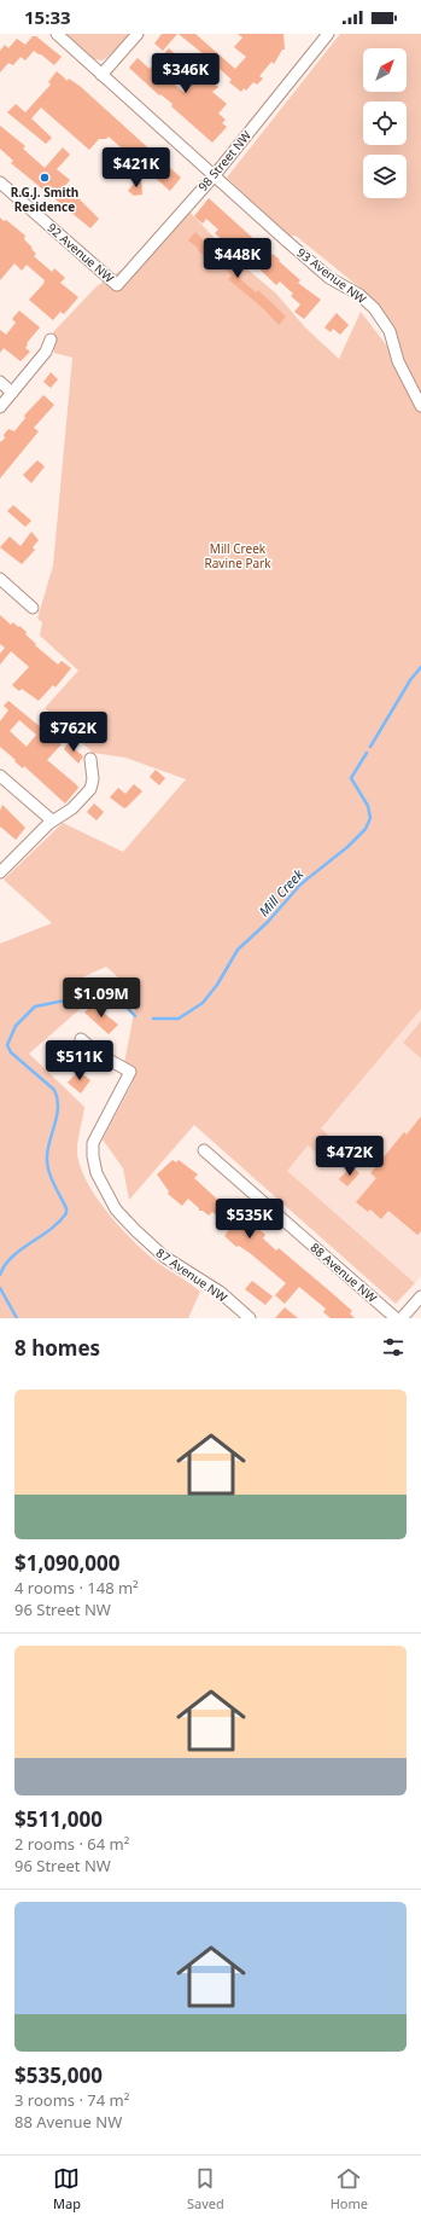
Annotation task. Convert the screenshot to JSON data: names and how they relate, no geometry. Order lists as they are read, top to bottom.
{
  "streets": {
    "street": [
      "98 Street NW",
      "92 Avenue NW",
      "93 Avenue NW",
      "88 Avenue NW",
      "87 Avenue NW"
    ]
  },
  "crossings": [
    ["98 Street NW", "92 Avenue NW"],
    ["98 Street NW", "93 Avenue NW"]
  ],
  "water": ["Mill Creek"],
  "parks": ["Mill Creek Ravine Park"],
  "places": ["R.G.J. Smith Residence"],
  "north": "top right",
  "page": {
    "status": "15:33",
    "price": [
      "$346K",
      "$421K",
      "$448K",
      "$762K",
      "$1.09M",
      "$511K",
      "$472K",
      "$535K"
    ],
    "heading": "8 homes",
    "list": [
      {
        "name": "$1,090,000",
        "note": "4 rooms · 148 m² · 96 Street NW"
      },
      {
        "name": "$511,000",
        "note": "2 rooms · 64 m² · 96 Street NW"
      },
      {
        "name": "$535,000",
        "note": "3 rooms · 74 m² · 88 Avenue NW"
      }
    ],
    "tabs": ["Map", "Saved", "Home"]
  }
}
